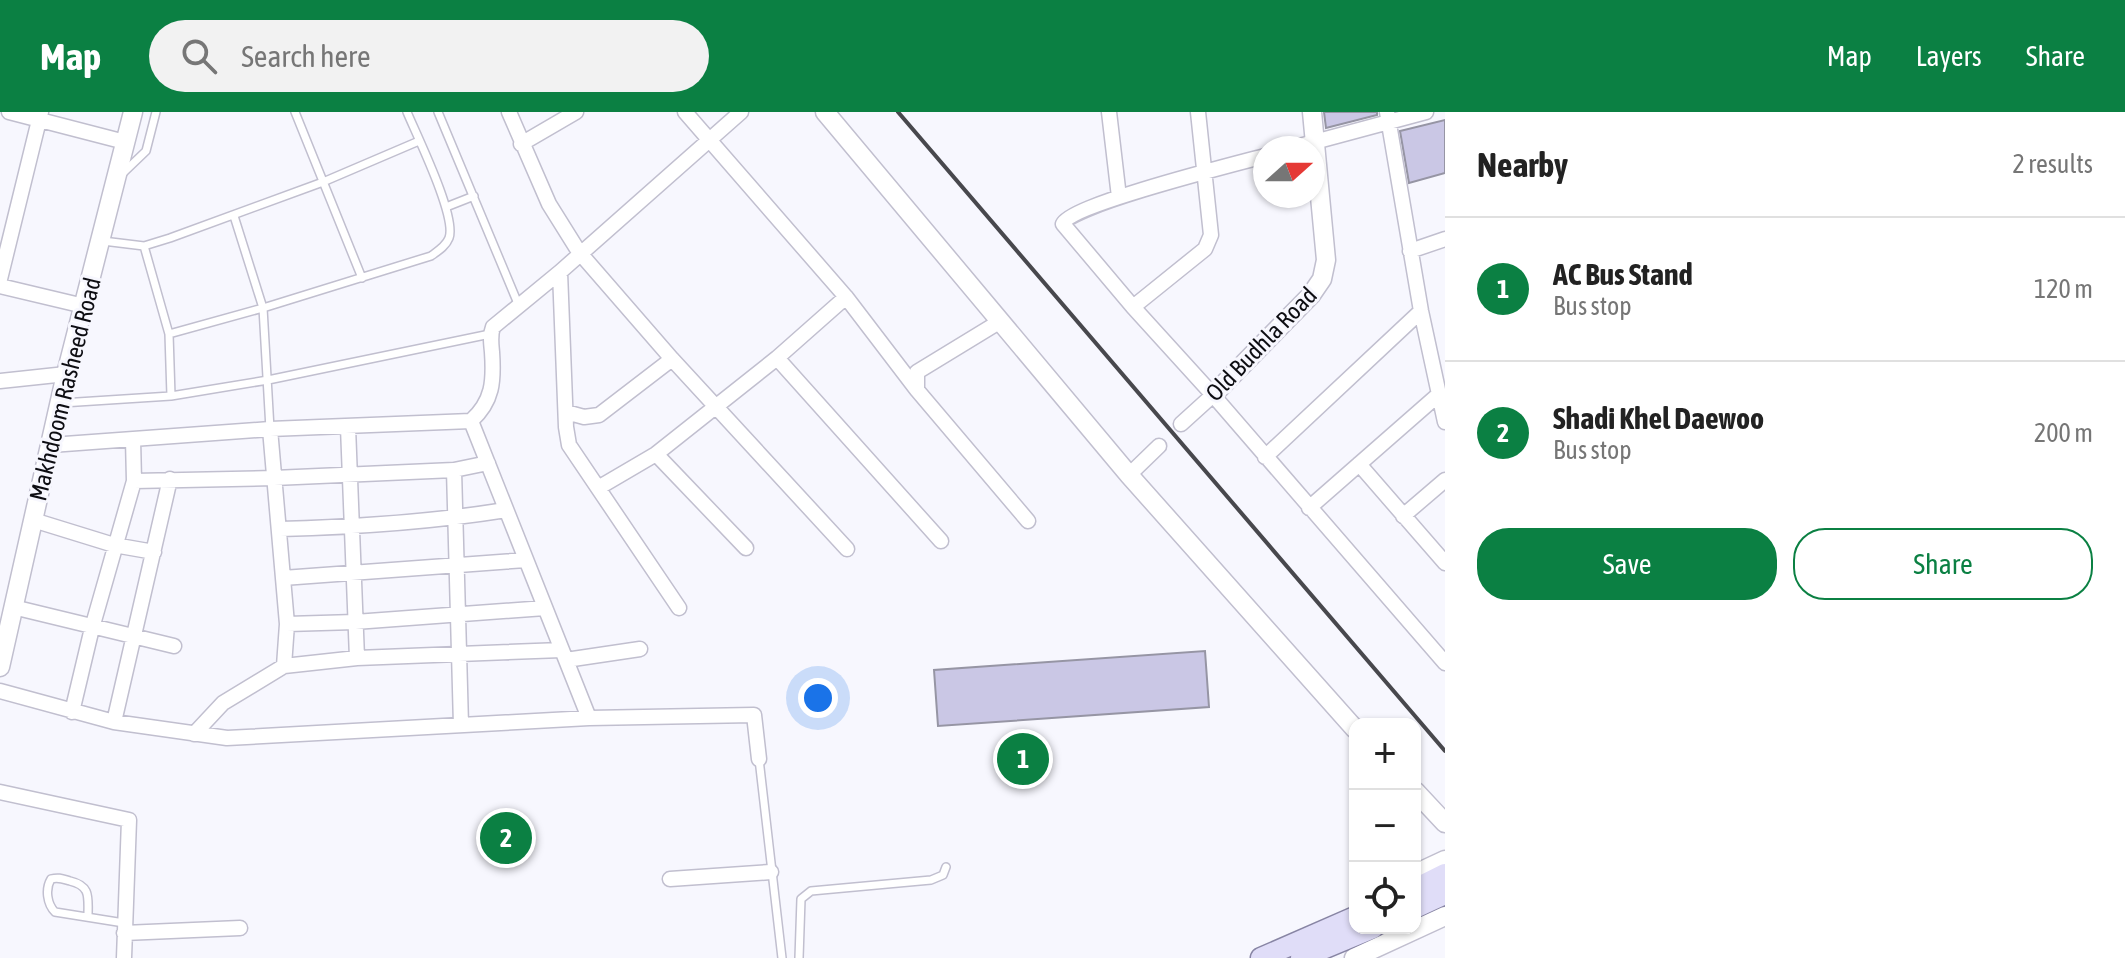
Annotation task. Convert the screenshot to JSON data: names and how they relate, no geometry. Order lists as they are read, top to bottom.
{
  "streets": {
    "street": ["Old Budhla Road", "Makhdoom Rasheed Road"]
  },
  "north": "right",
  "page": {
    "header": "Map",
    "search": "Search here",
    "nav": ["Map", "Layers", "Share"],
    "heading": ["Nearby", "2 results"],
    "list": [
      {
        "mark": "1",
        "name": "AC Bus Stand",
        "note": "Bus stop",
        "value": "120 m"
      },
      {
        "mark": "2",
        "name": "Shadi Khel Daewoo",
        "note": "Bus stop",
        "value": "200 m"
      }
    ],
    "buttons": ["Save", "Share"],
    "map_buttons": ["+", "−"],
    "pins": ["1", "2"]
  }
}
